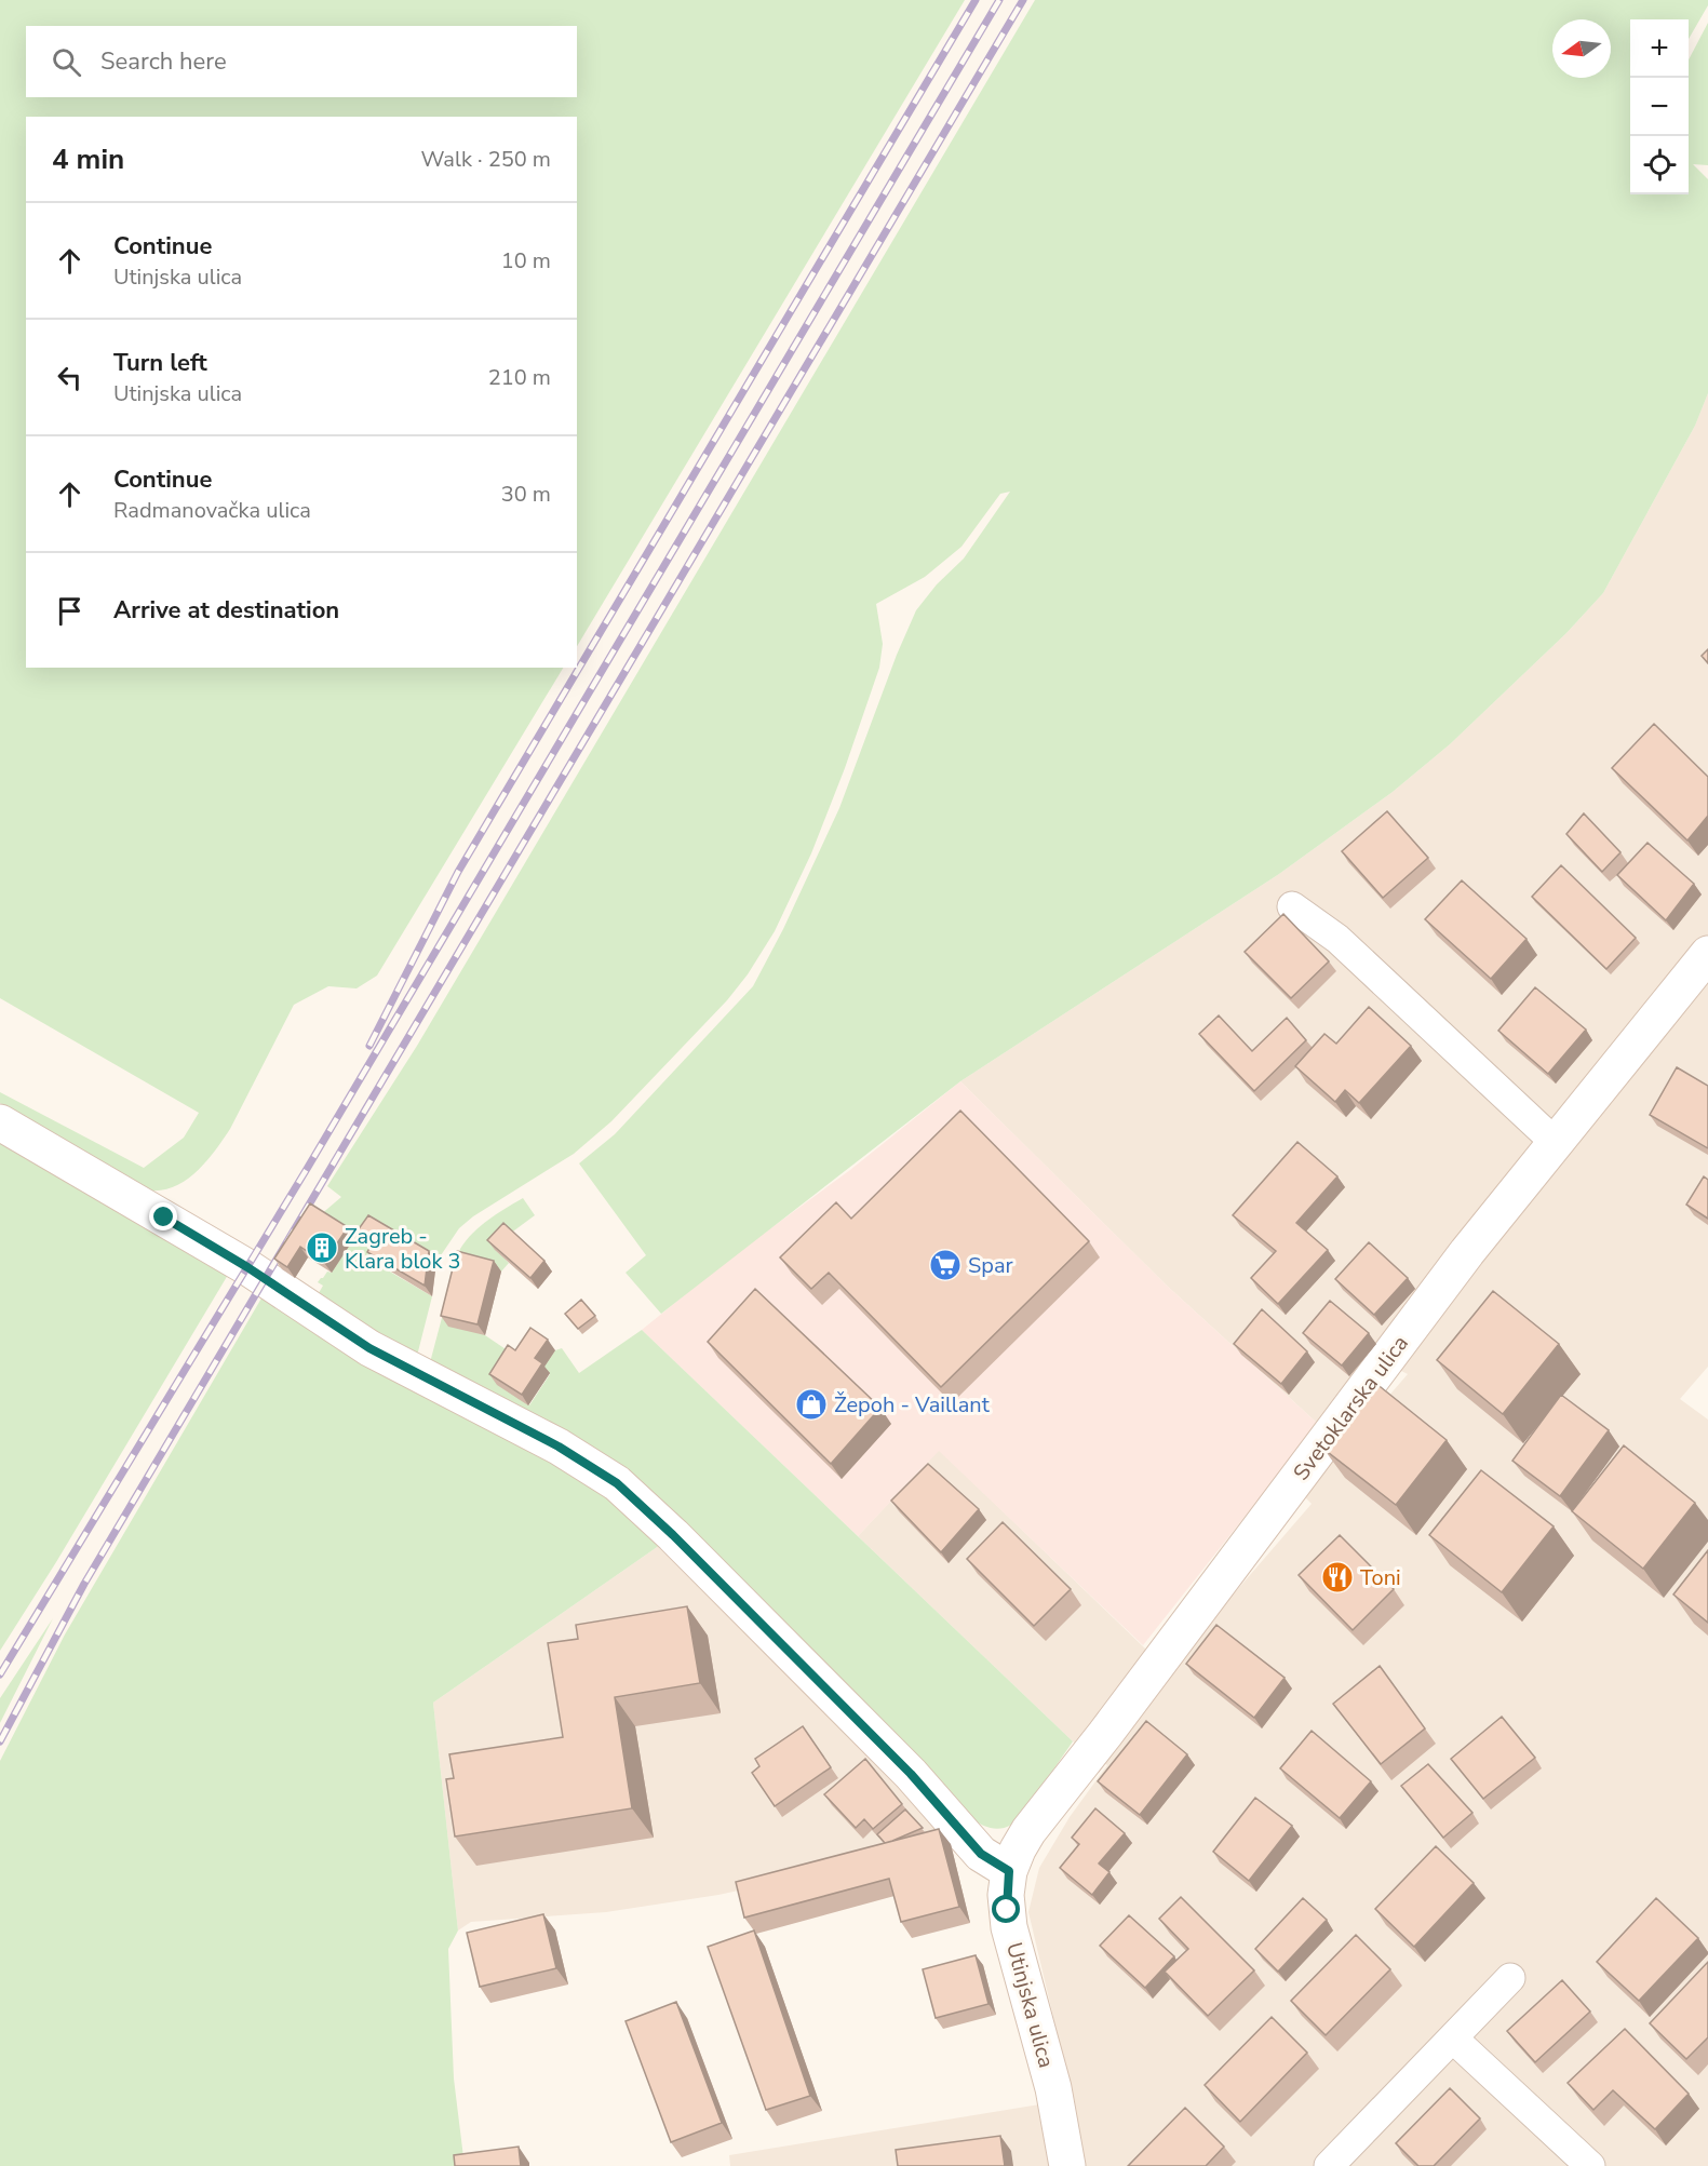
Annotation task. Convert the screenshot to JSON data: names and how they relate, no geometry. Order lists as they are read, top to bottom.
{
  "streets": {
    "street": ["Svetoklarska ulica", "Utinjska ulica"]
  },
  "crossings": [
    ["Svetoklarska ulica", "Utinjska ulica"]
  ],
  "places": {
    "building": ["Zagreb - Klara blok 3"],
    "supermarket": ["Spar"],
    "shop": ["Žepoh - Vaillant"],
    "restaurant": ["Toni"]
  },
  "north": "left",
  "page": {
    "map_buttons": ["+", "−"],
    "search": "Search here",
    "heading": ["4 min", "Walk · 250 m"],
    "list": [
      ["Continue", "Utinjska ulica", "10 m"],
      ["Turn left", "Utinjska ulica", "210 m"],
      ["Continue", "Radmanovačka ulica", "30 m"],
      "Arrive at destination"
    ]
  }
}
